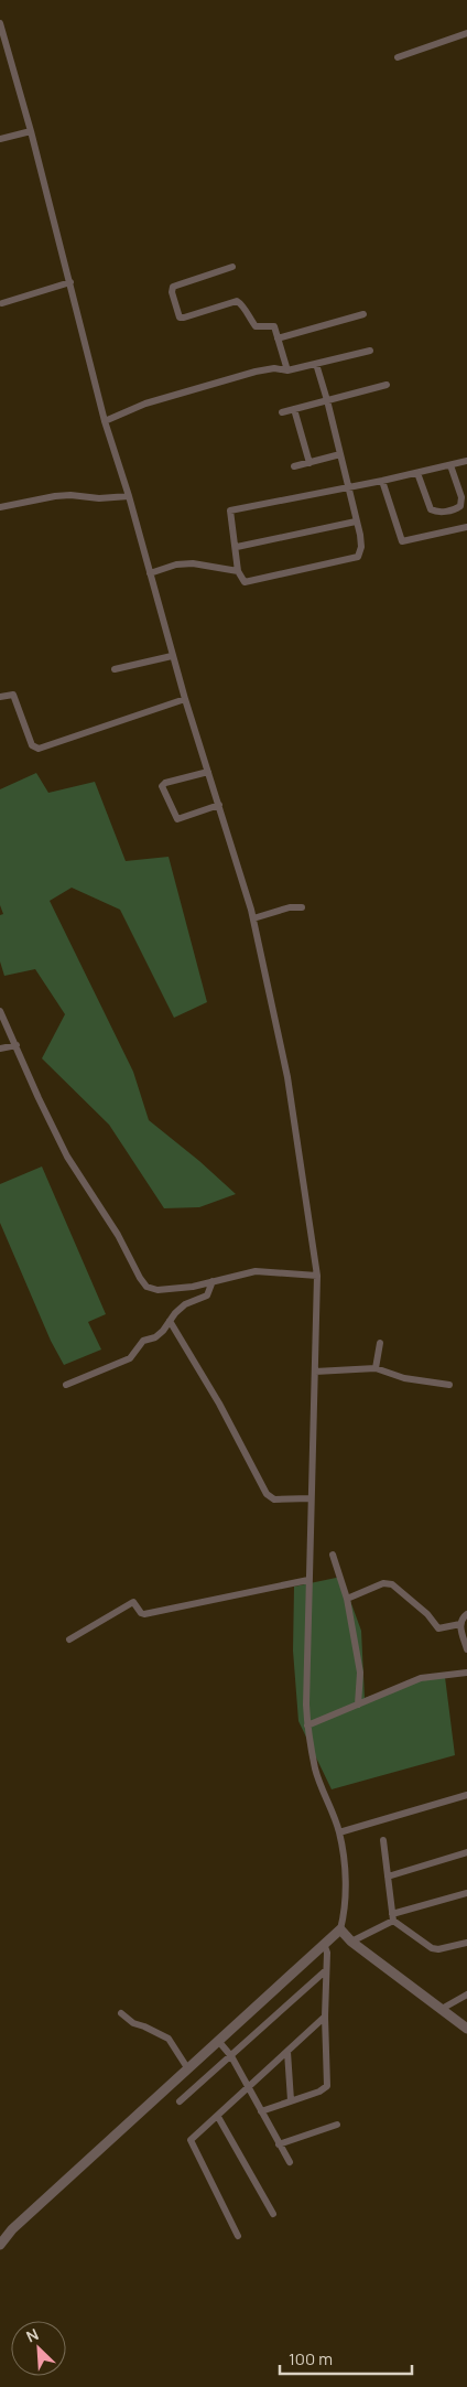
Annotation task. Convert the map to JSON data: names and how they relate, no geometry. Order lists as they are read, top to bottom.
{
  "scale_bar": "100 m",
  "north": "top left"
}
